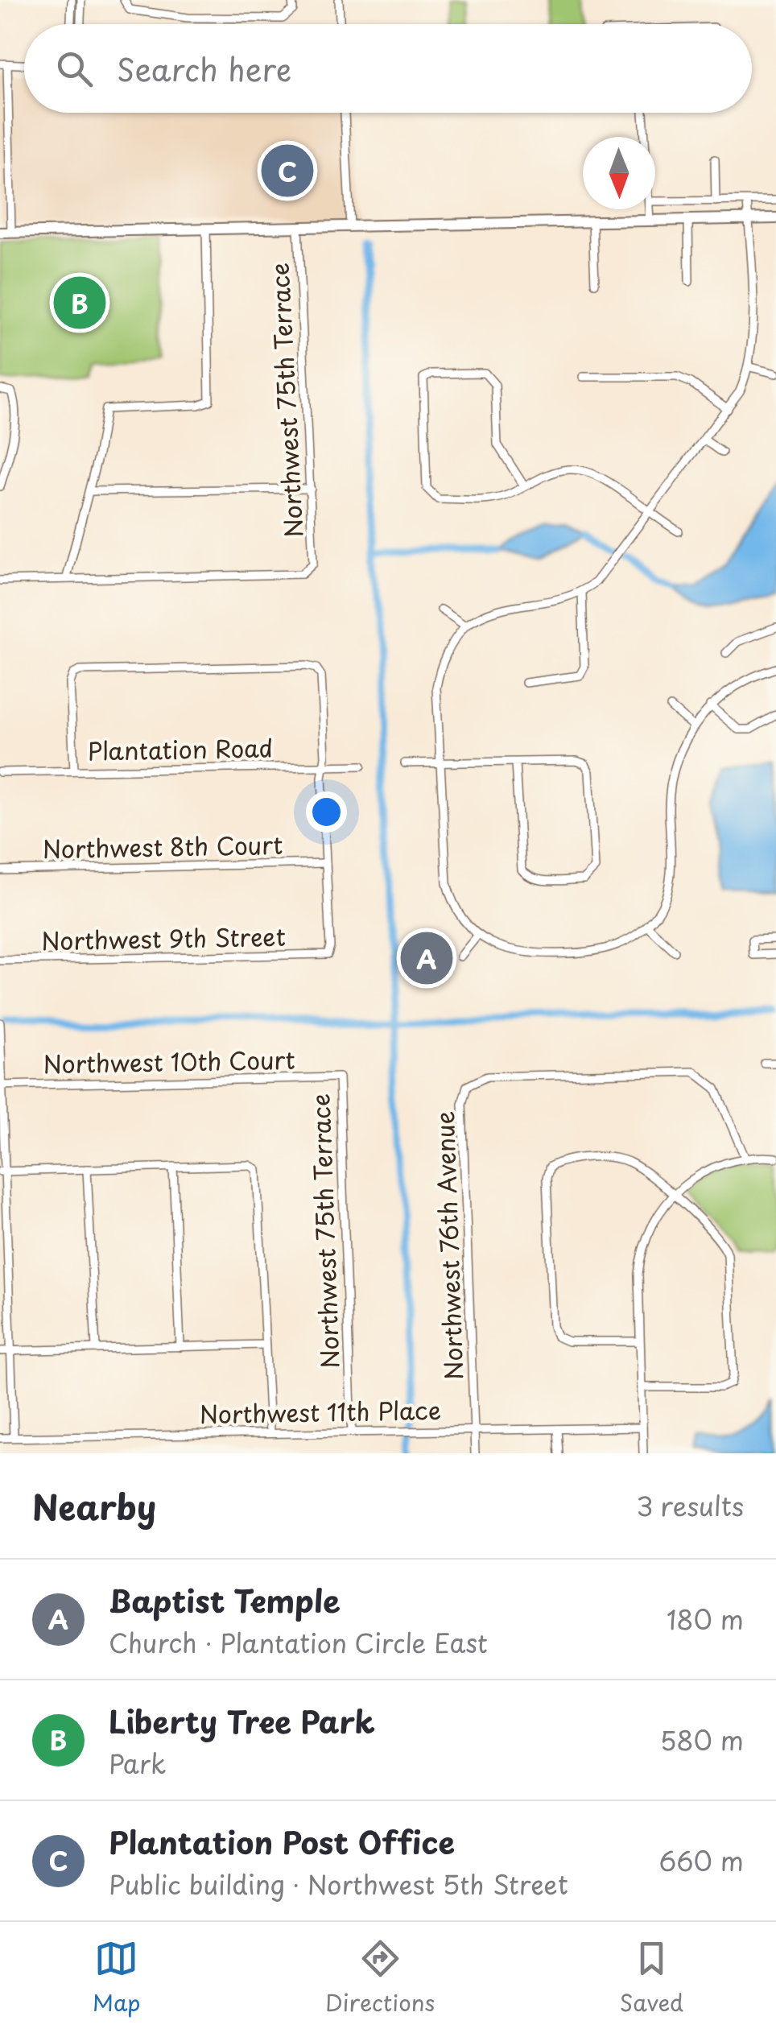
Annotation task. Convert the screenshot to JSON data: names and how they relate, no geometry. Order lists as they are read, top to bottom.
{
  "streets": {
    "street": [
      "Northwest 75th Terrace",
      "Plantation Road",
      "Northwest 8th Court",
      "Northwest 9th Street",
      "Northwest 10th Court",
      "Northwest 76th Avenue",
      "Northwest 11th Place"
    ]
  },
  "crossings": [
    ["Northwest 75th Terrace", "Northwest 10th Court"],
    ["Northwest 75th Terrace", "Northwest 11th Place"],
    ["Northwest 8th Court", "Northwest 9th Street"],
    ["Northwest 76th Avenue", "Northwest 11th Place"]
  ],
  "north": "bottom",
  "page": {
    "search": "Search here",
    "pins": ["C", "B", "A"],
    "heading": ["Nearby", "3 results"],
    "list": [
      {
        "mark": "A",
        "name": "Baptist Temple",
        "note": "Church · Plantation Circle East",
        "value": "180 m"
      },
      {
        "mark": "B",
        "name": "Liberty Tree Park",
        "note": "Park",
        "value": "580 m"
      },
      {
        "mark": "C",
        "name": "Plantation Post Office",
        "note": "Public building · Northwest 5th Street",
        "value": "660 m"
      }
    ],
    "nav": ["Map", "Directions", "Saved"]
  }
}
